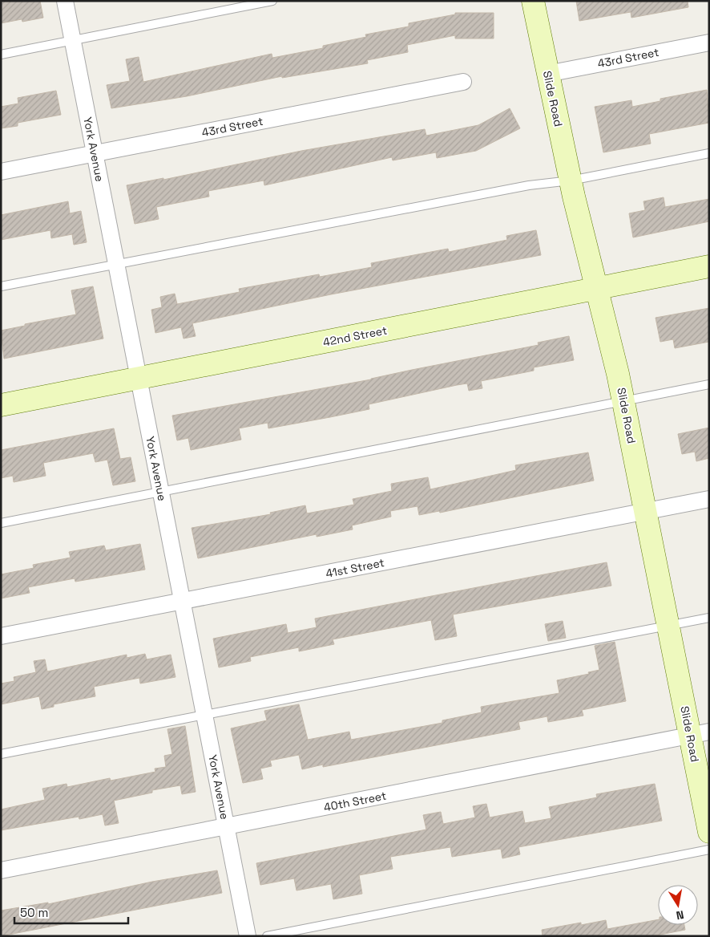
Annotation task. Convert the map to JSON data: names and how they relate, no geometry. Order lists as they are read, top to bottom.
{
  "streets": {
    "main road": ["Slide Road", "42nd Street"],
    "street": [
      "43rd Street",
      "York Avenue",
      "41st Street",
      "40th Street"
    ]
  },
  "crossings": [
    ["43rd Street", "Slide Road"],
    ["43rd Street", "York Avenue"],
    ["Slide Road", "42nd Street"],
    ["Slide Road", "41st Street"],
    ["Slide Road", "40th Street"],
    ["York Avenue", "42nd Street"],
    ["York Avenue", "41st Street"],
    ["York Avenue", "40th Street"]
  ],
  "scale_bar": "50 m",
  "north": "bottom"
}
